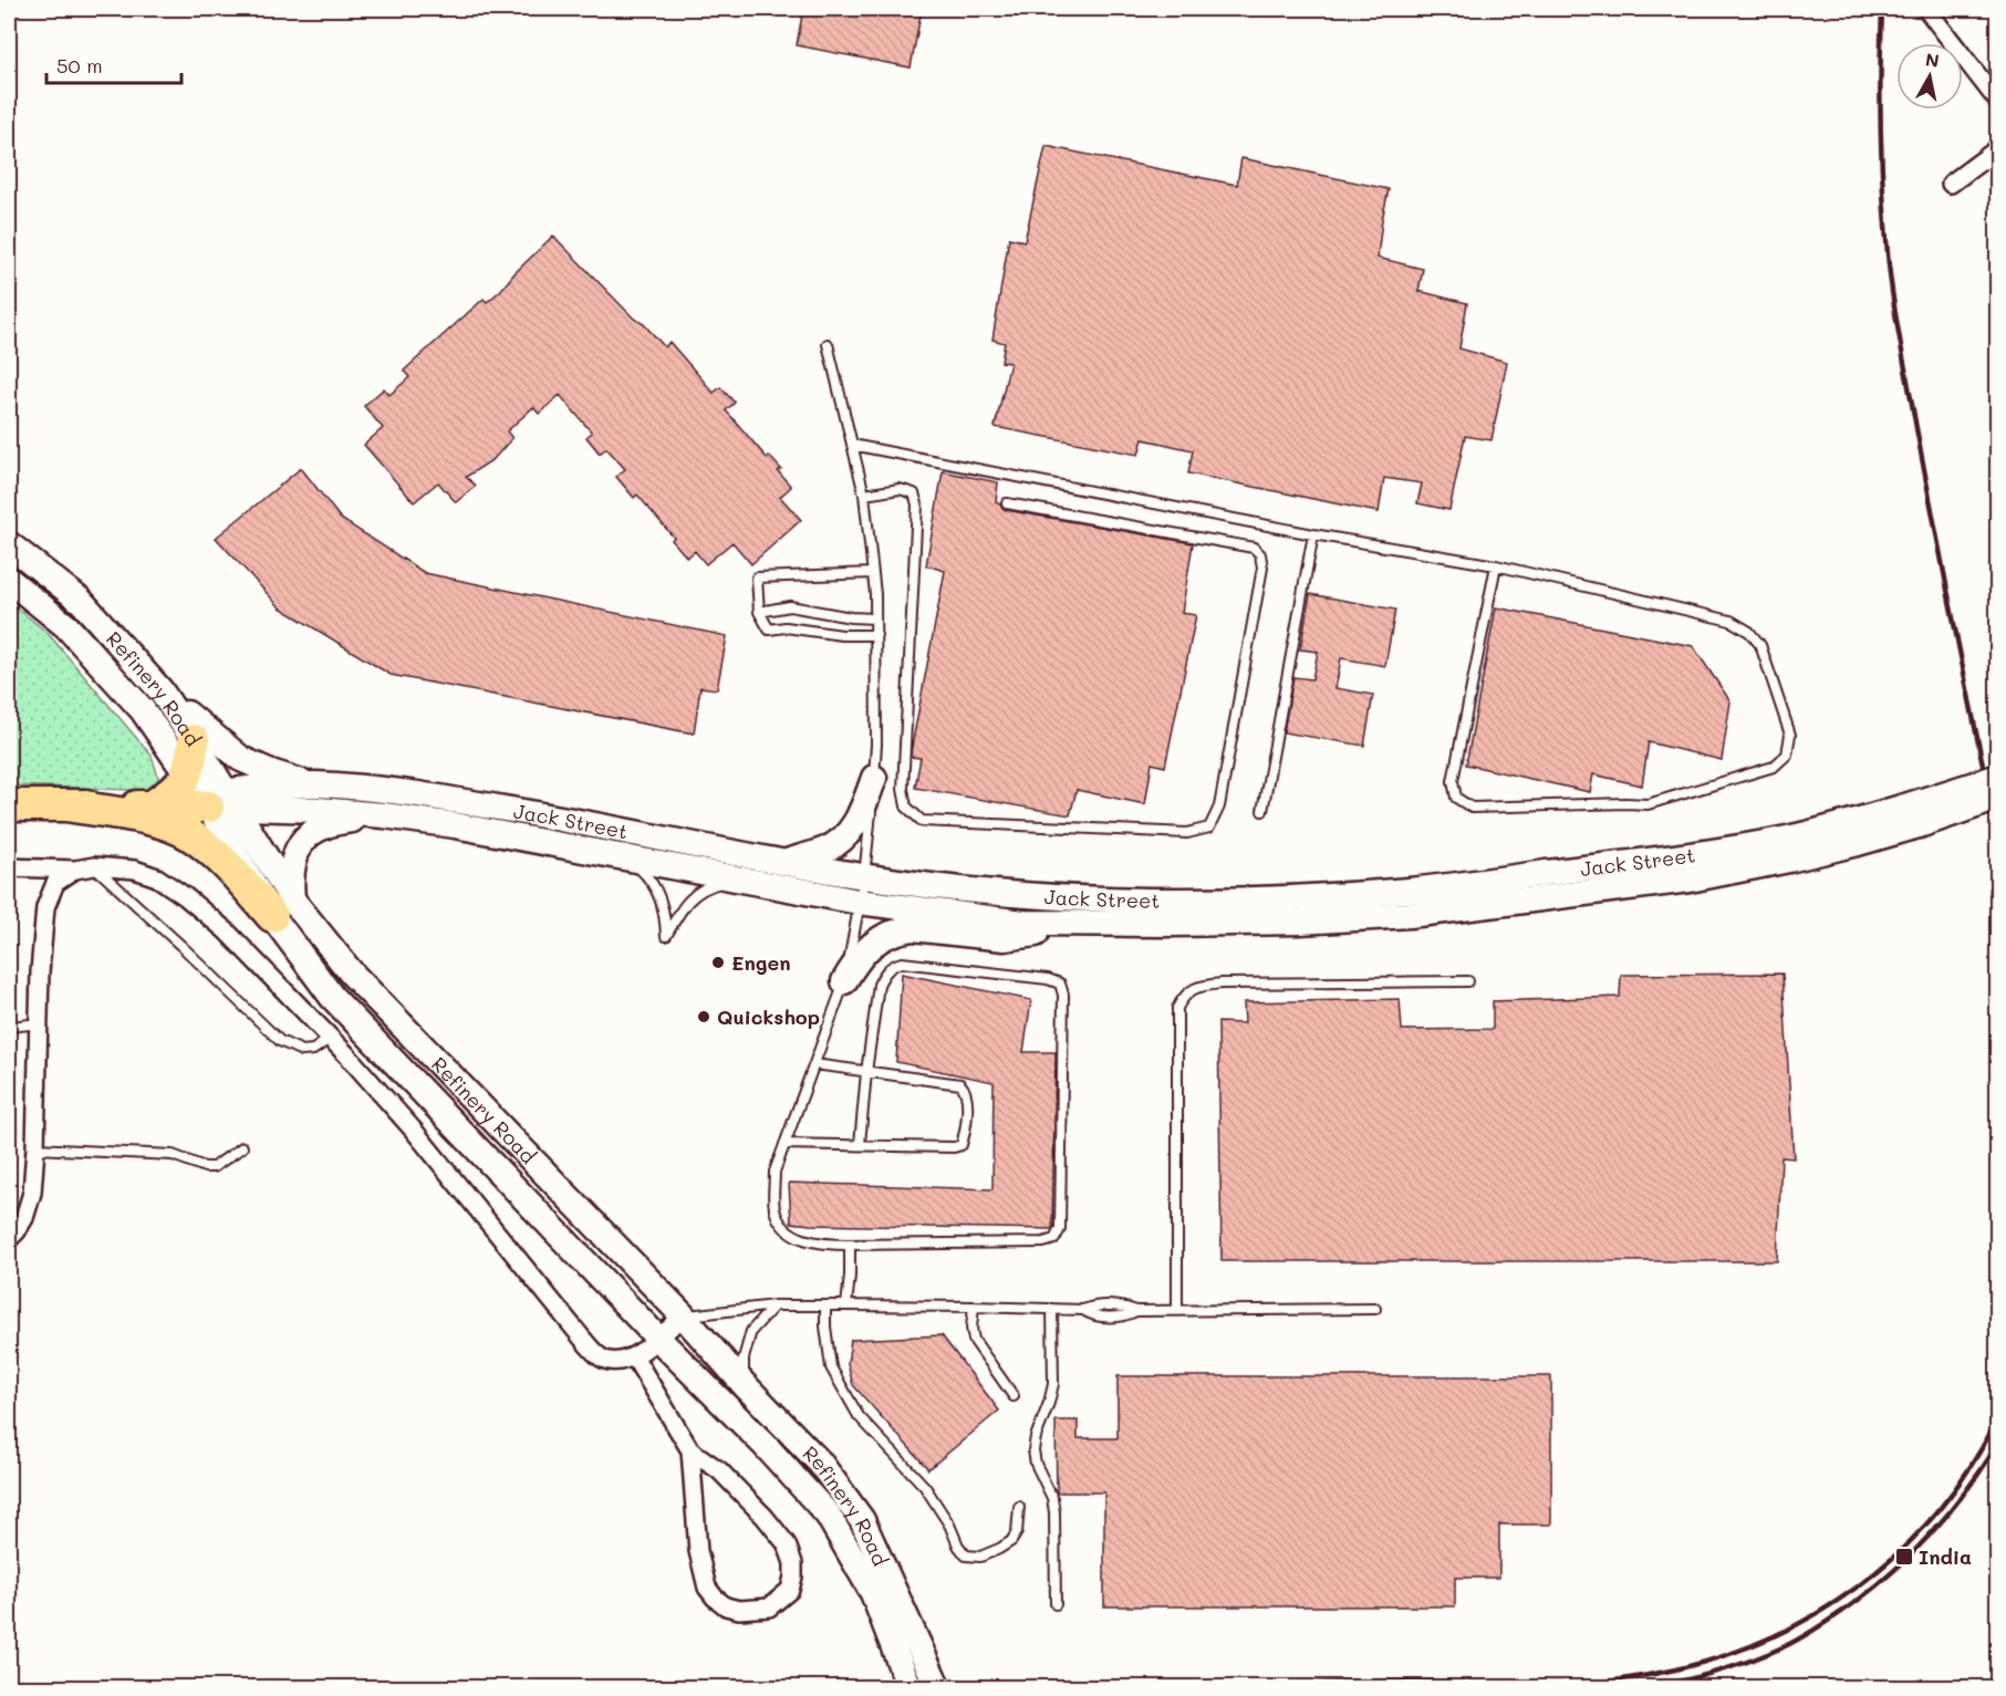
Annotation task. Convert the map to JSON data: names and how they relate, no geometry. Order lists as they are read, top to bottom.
{
  "streets": {
    "main road": ["Refinery Road", "Jack Street"]
  },
  "crossings": [
    ["Refinery Road", "Jack Street"]
  ],
  "places": {
    "other": ["Engen", "Quickshop"],
    "transit": ["India"]
  },
  "scale_bar": "50 m",
  "north": "top"
}
